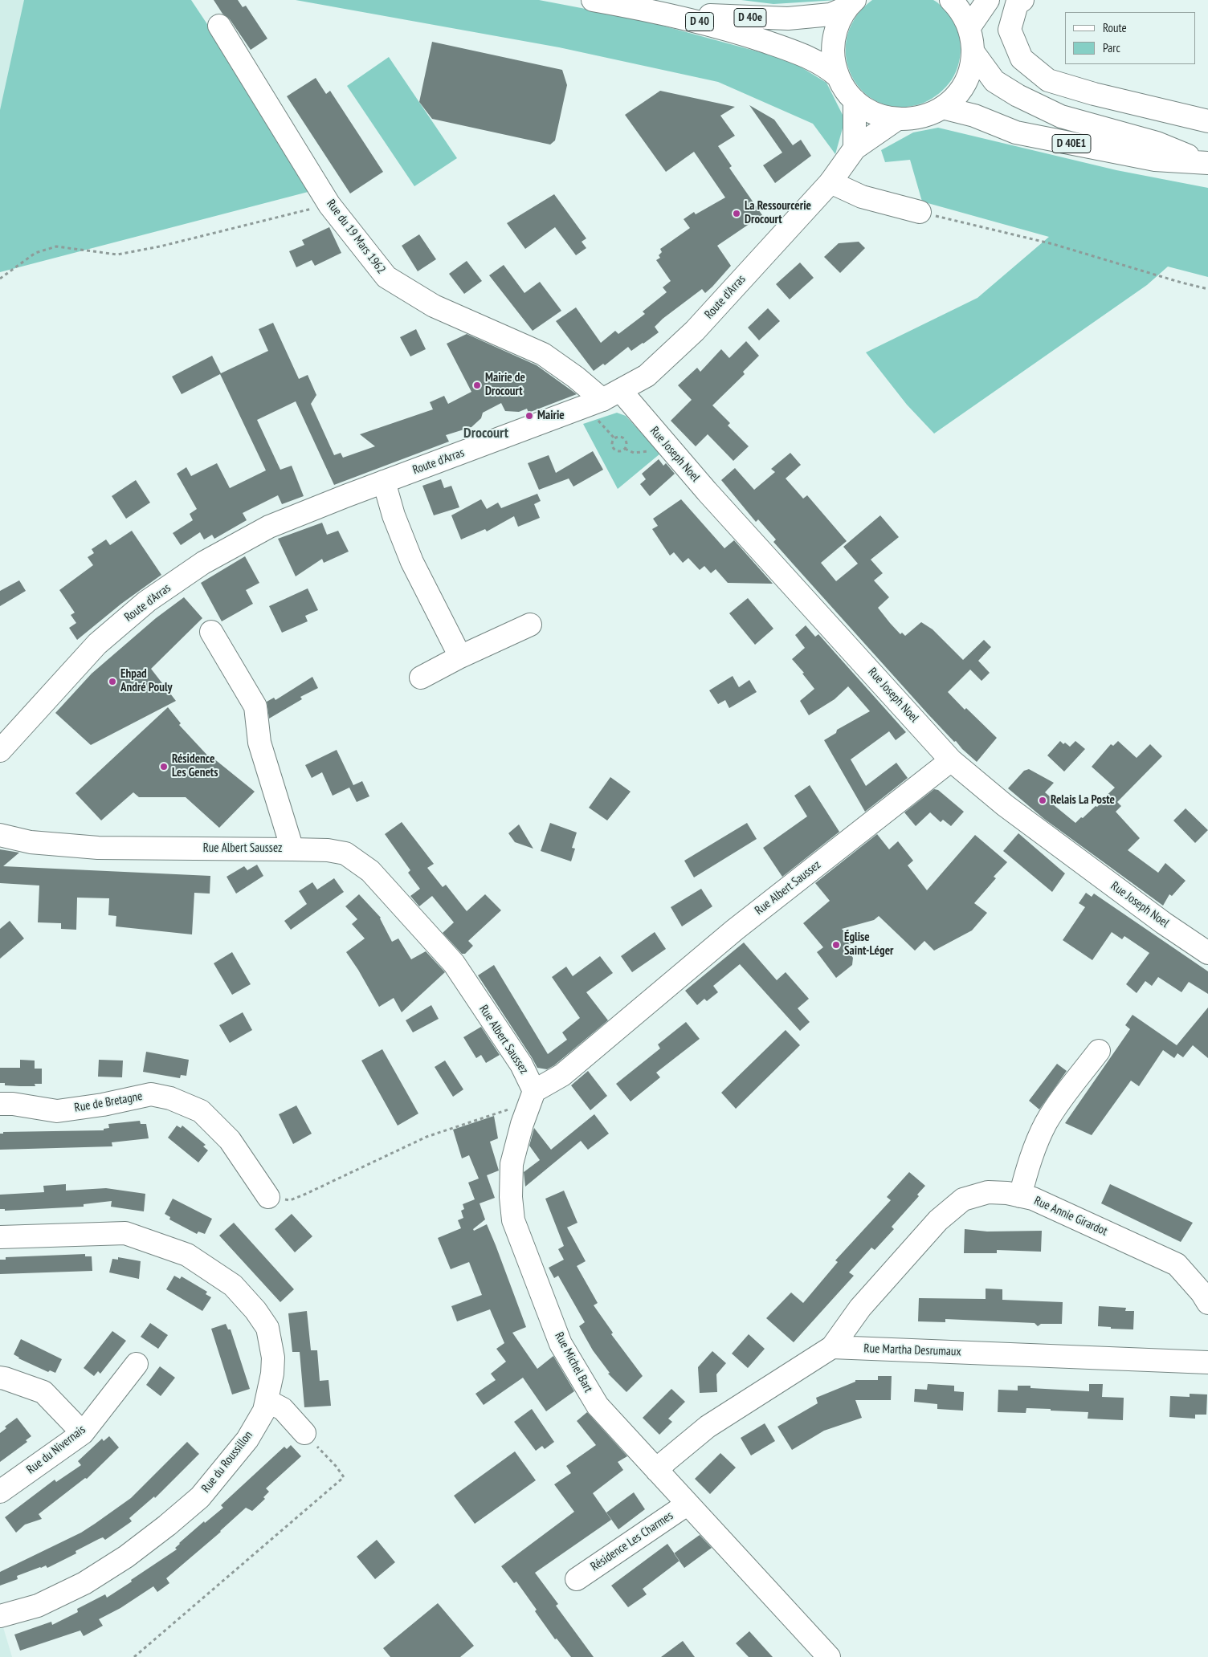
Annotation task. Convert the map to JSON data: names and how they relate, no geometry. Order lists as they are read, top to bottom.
{
  "streets": {
    "street": [
      "D 40e",
      "D 40",
      "D 40E1",
      "Rue du 19 Mars 1962",
      "Route d'Arras",
      "Rue Joseph Noel",
      "Rue Albert Saussez",
      "Rue de Bretagne",
      "Rue Annie Girardot",
      "Rue Martha Desrumaux",
      "Rue Michel Bart",
      "Rue du Nivernais",
      "Rue du Roussillon",
      "Résidence Les Charmes"
    ]
  },
  "crossings": [
    ["D 40e", "D 40"],
    ["Rue du 19 Mars 1962", "Route d'Arras"],
    ["Rue du 19 Mars 1962", "Rue Joseph Noel"],
    ["Route d'Arras", "Rue Joseph Noel"],
    ["Rue Joseph Noel", "Rue Albert Saussez"],
    ["Rue Albert Saussez", "Rue Michel Bart"],
    ["Rue Annie Girardot", "Rue Martha Desrumaux"],
    ["Rue Michel Bart", "Résidence Les Charmes"]
  ],
  "districts": ["Drocourt"],
  "places": [
    "La Ressourcerie Drocourt",
    "Mairie de Drocourt",
    "Mairie",
    "Ehpad André Pouly",
    "Résidence Les Genets",
    "Relais La Poste",
    "Église Saint-Léger"
  ],
  "legend": ["Route", "Parc"]
}
